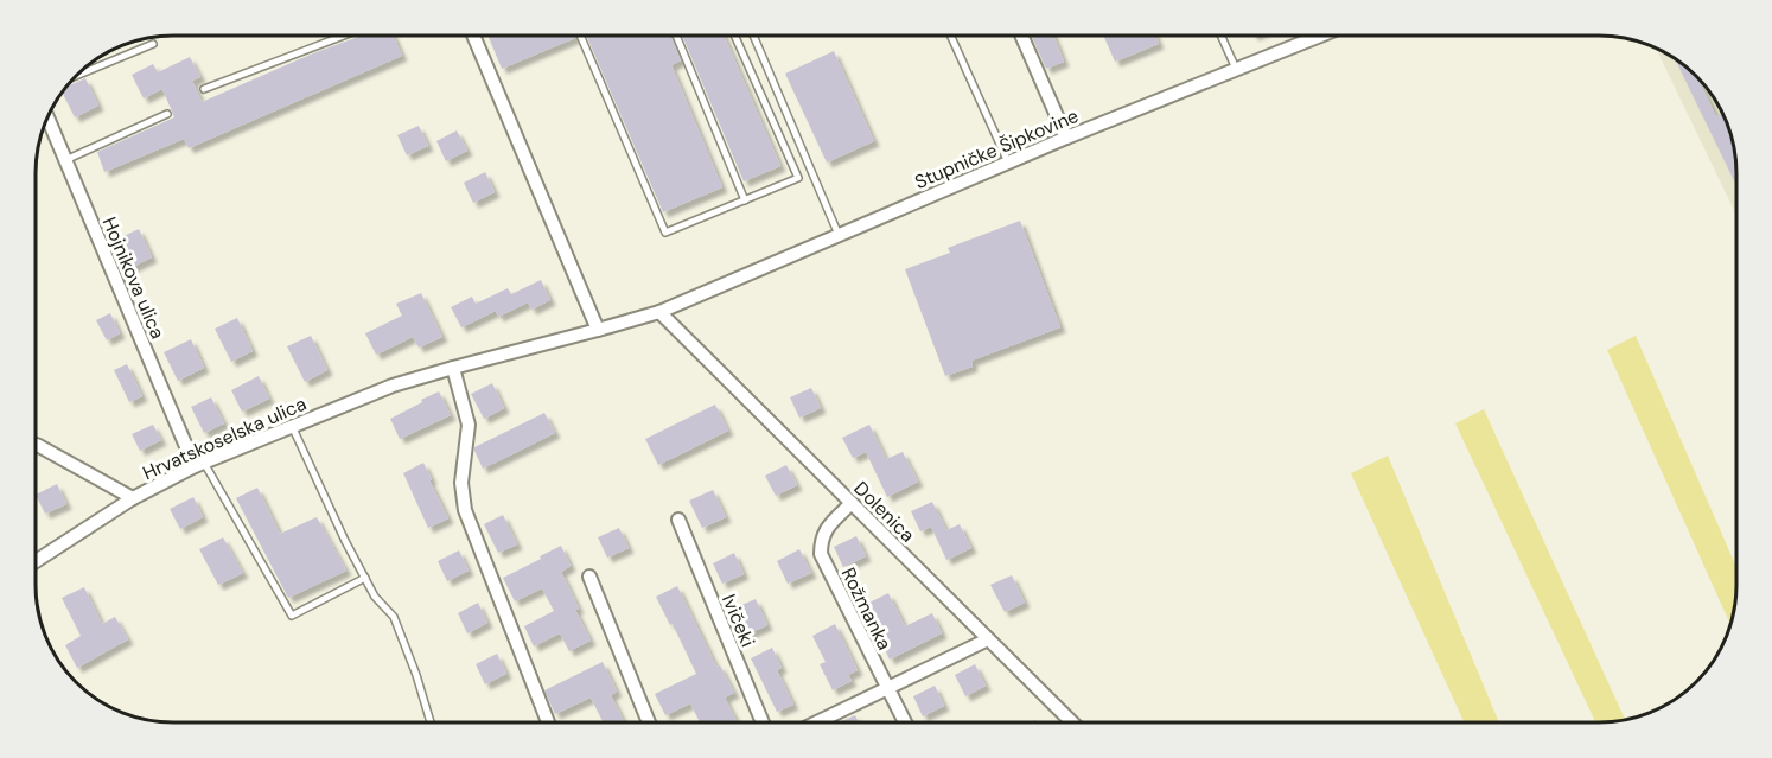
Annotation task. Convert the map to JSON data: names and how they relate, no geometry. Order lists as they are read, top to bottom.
{
  "streets": {
    "street": [
      "Stupničke Šipkovine",
      "Hojnikova ulica",
      "Hrvatskoselska ulica",
      "Dolenica",
      "Rožmanka",
      "Ivičeki"
    ]
  },
  "crossings": [
    ["Stupničke Šipkovine", "Hrvatskoselska ulica"],
    ["Stupničke Šipkovine", "Dolenica"],
    ["Hojnikova ulica", "Hrvatskoselska ulica"],
    ["Hrvatskoselska ulica", "Dolenica"],
    ["Dolenica", "Rožmanka"]
  ]
}
